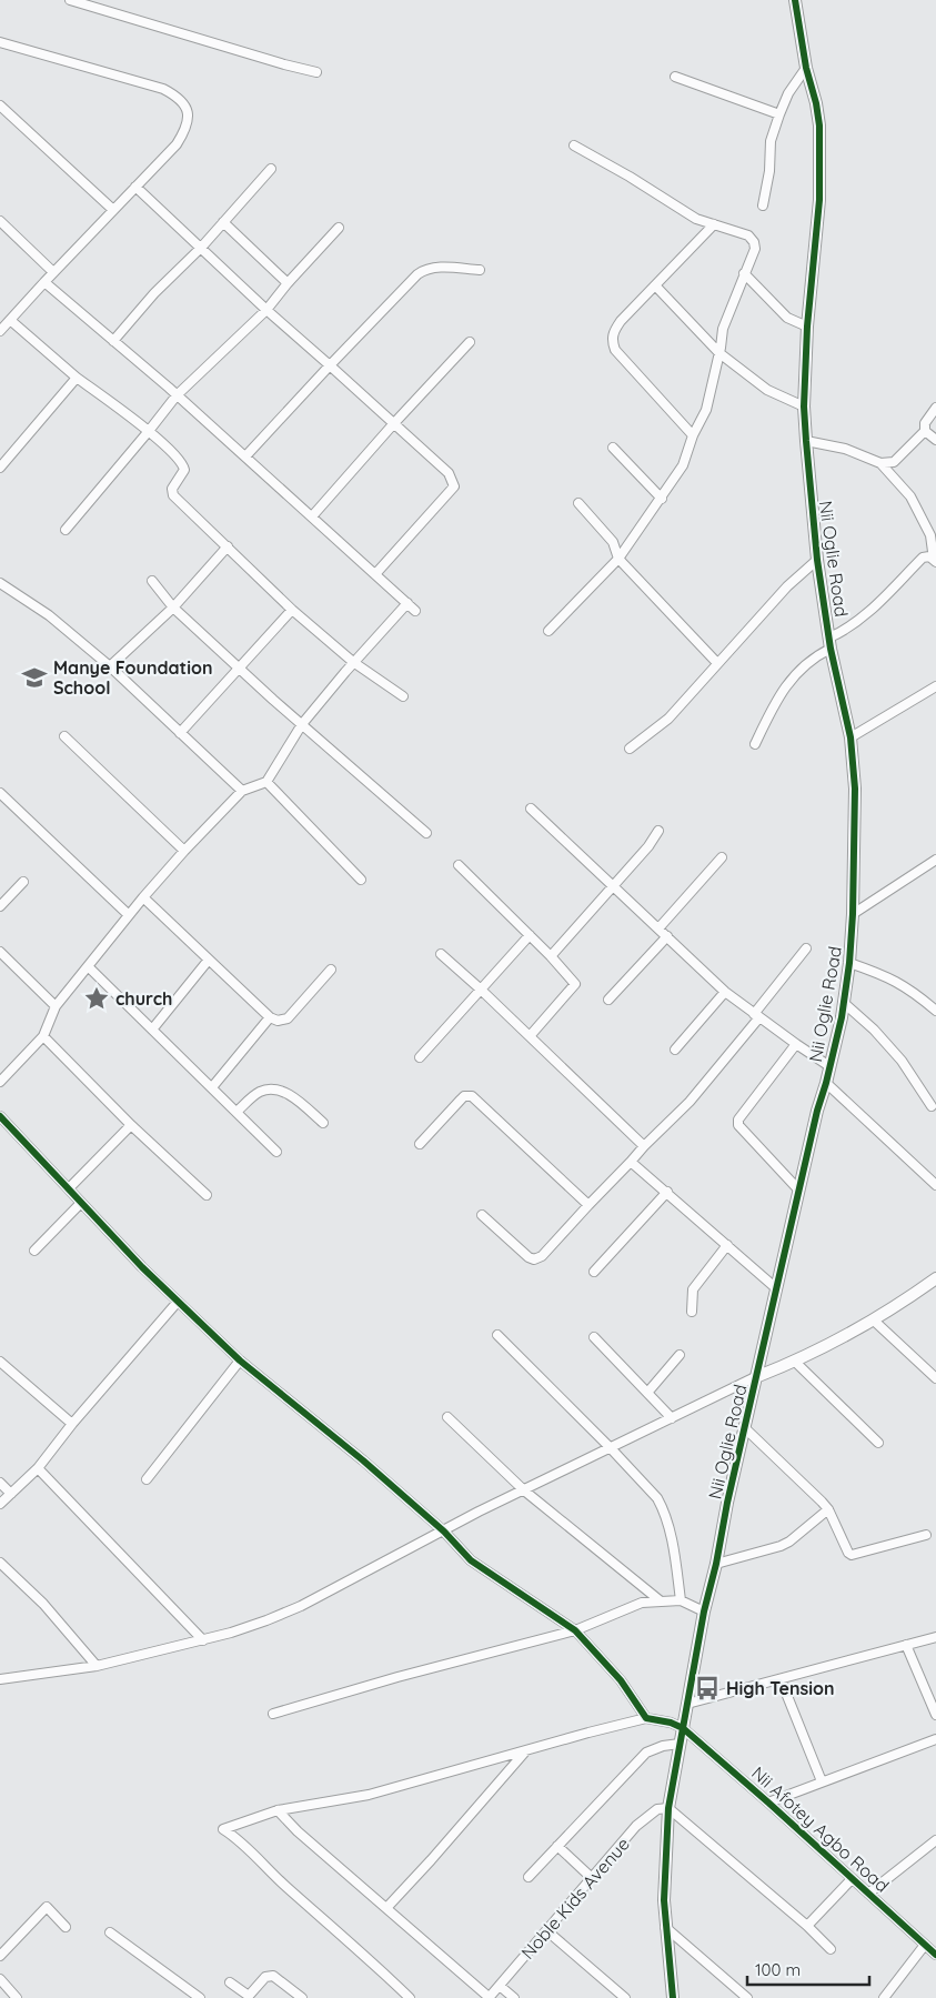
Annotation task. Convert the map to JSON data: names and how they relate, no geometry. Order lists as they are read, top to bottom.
{
  "streets": {
    "street": ["Nii Oglie Road", "Nii Afotey Agbo Road", "Noble Kids Avenue"]
  },
  "crossings": [
    ["Nii Oglie Road", "Nii Afotey Agbo Road"],
    ["Nii Oglie Road", "Noble Kids Avenue"]
  ],
  "places": {
    "school or university": ["Manye Foundation School"],
    "place": ["church"],
    "bus stop": ["High Tension"]
  },
  "scale_bar": "100 m"
}
